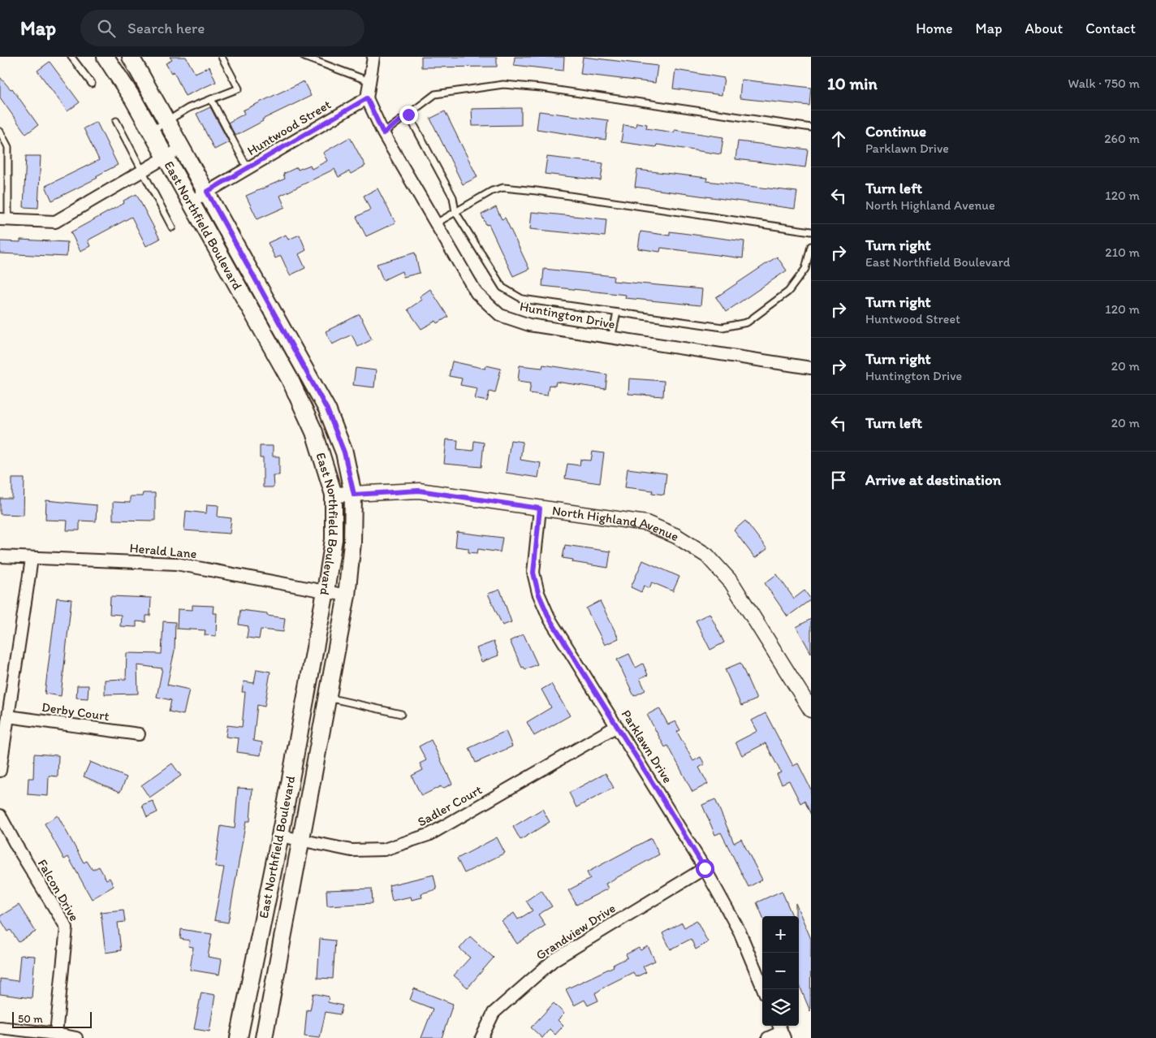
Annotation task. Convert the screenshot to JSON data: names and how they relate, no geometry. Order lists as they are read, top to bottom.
{
  "streets": {
    "main road": ["East Northfield Boulevard"],
    "street": [
      "Huntwood Street",
      "Huntington Drive",
      "North Highland Avenue",
      "Herald Lane",
      "Derby Court",
      "Parklawn Drive",
      "Sadler Court",
      "Falcon Drive",
      "Grandview Drive"
    ]
  },
  "crossings": [
    ["Huntwood Street", "East Northfield Boulevard"],
    ["Huntwood Street", "Huntington Drive"],
    ["East Northfield Boulevard", "North Highland Avenue"],
    ["East Northfield Boulevard", "Herald Lane"],
    ["East Northfield Boulevard", "Sadler Court"],
    ["North Highland Avenue", "Parklawn Drive"],
    ["Parklawn Drive", "Sadler Court"],
    ["Parklawn Drive", "Grandview Drive"]
  ],
  "scale_bar": "50 m",
  "page": {
    "header": "Map",
    "search": "Search here",
    "nav": [
      "Home",
      "Map",
      "About",
      "Contact"
    ],
    "heading": ["10 min", "Walk · 750 m"],
    "list": [
      ["Continue", "Parklawn Drive", "260 m"],
      ["Turn left", "North Highland Avenue", "120 m"],
      ["Turn right", "East Northfield Boulevard", "210 m"],
      ["Turn right", "Huntwood Street", "120 m"],
      ["Turn right", "Huntington Drive", "20 m"],
      ["Turn left", "20 m"],
      "Arrive at destination"
    ],
    "map_buttons": ["+", "−"],
    "scale": "50 m"
  }
}
